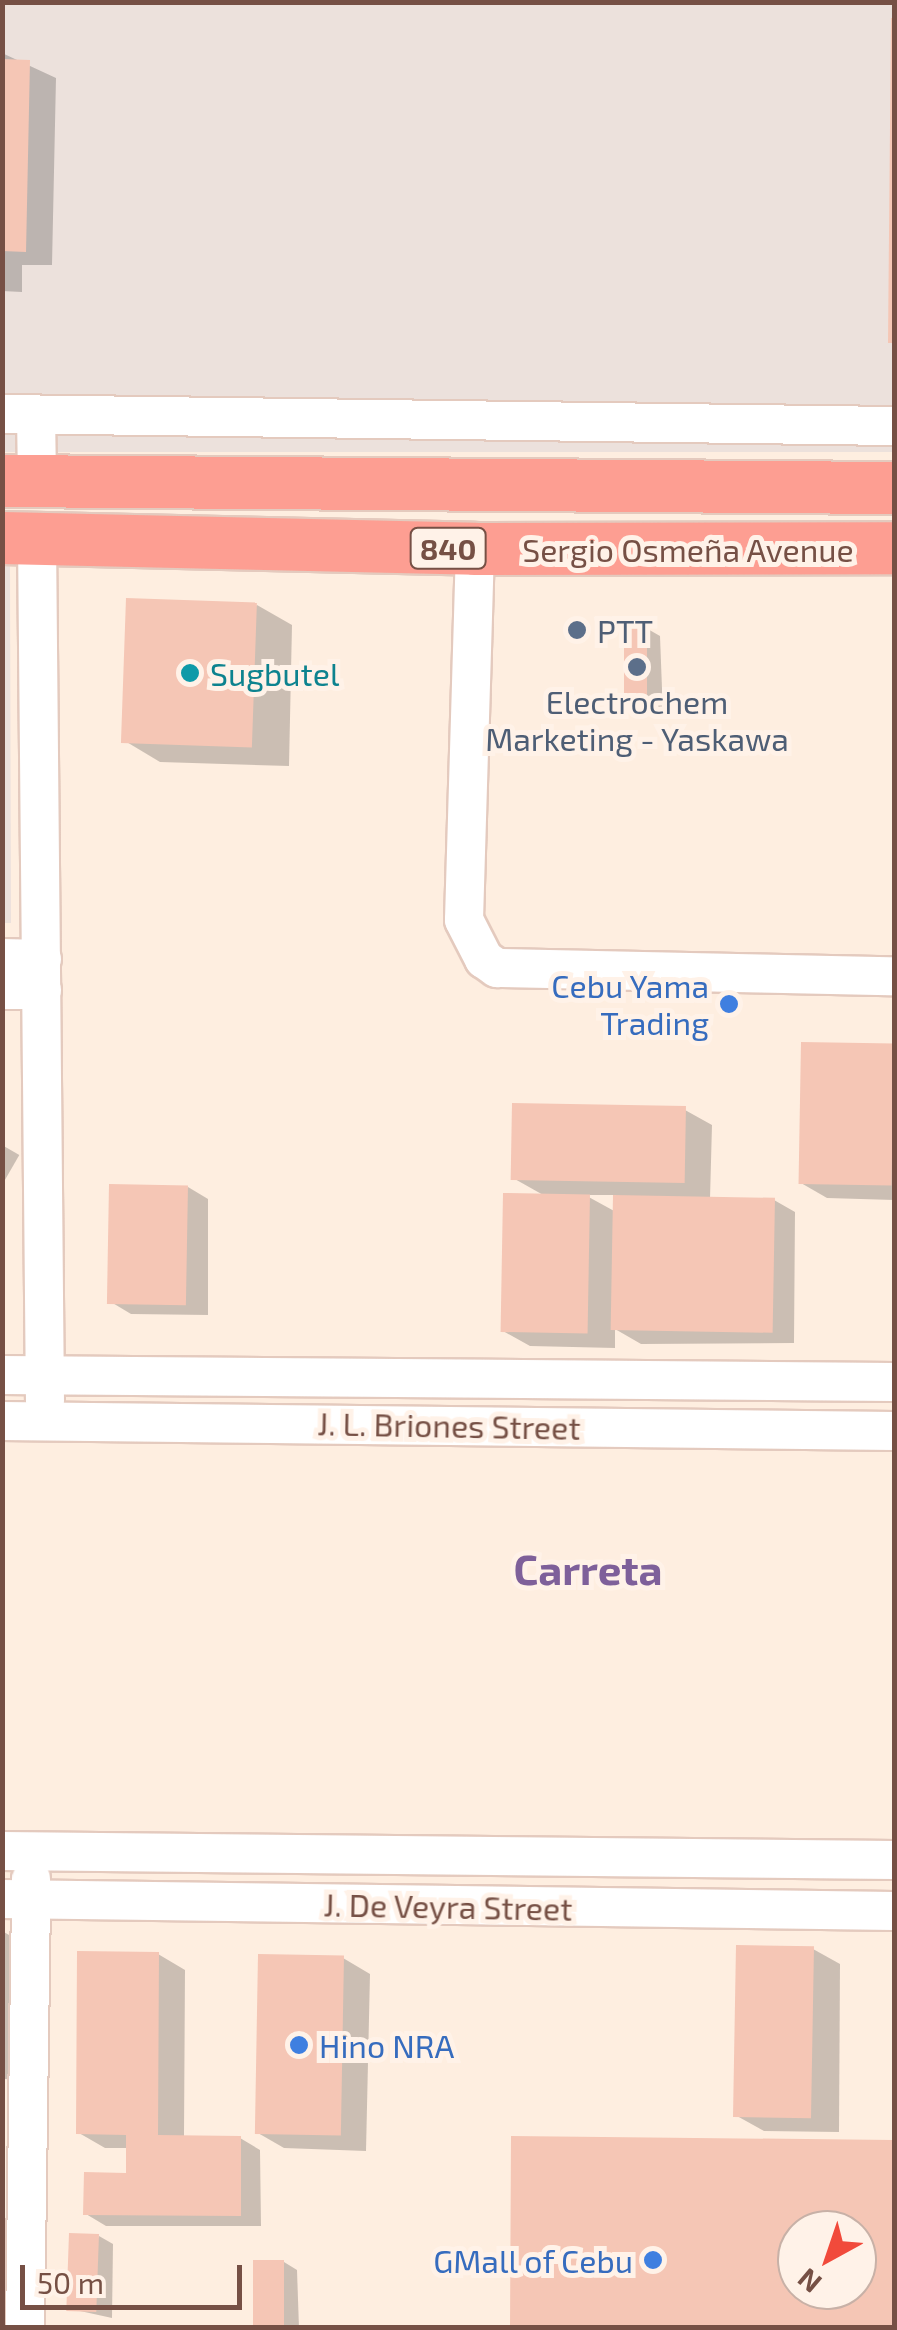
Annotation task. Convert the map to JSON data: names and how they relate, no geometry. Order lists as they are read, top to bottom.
{
  "streets": {
    "highway": ["840", "Sergio Osmeña Avenue"],
    "street": ["J. L. Briones Street", "J. De Veyra Street"]
  },
  "districts": ["Carreta"],
  "places": [
    "PTT",
    "Electrochem Marketing - Yaskawa",
    "Sugbutel",
    "Cebu Yama Trading",
    "Hino NRA",
    "GMall of Cebu"
  ],
  "scale_bar": "50 m",
  "north": "bottom left"
}
